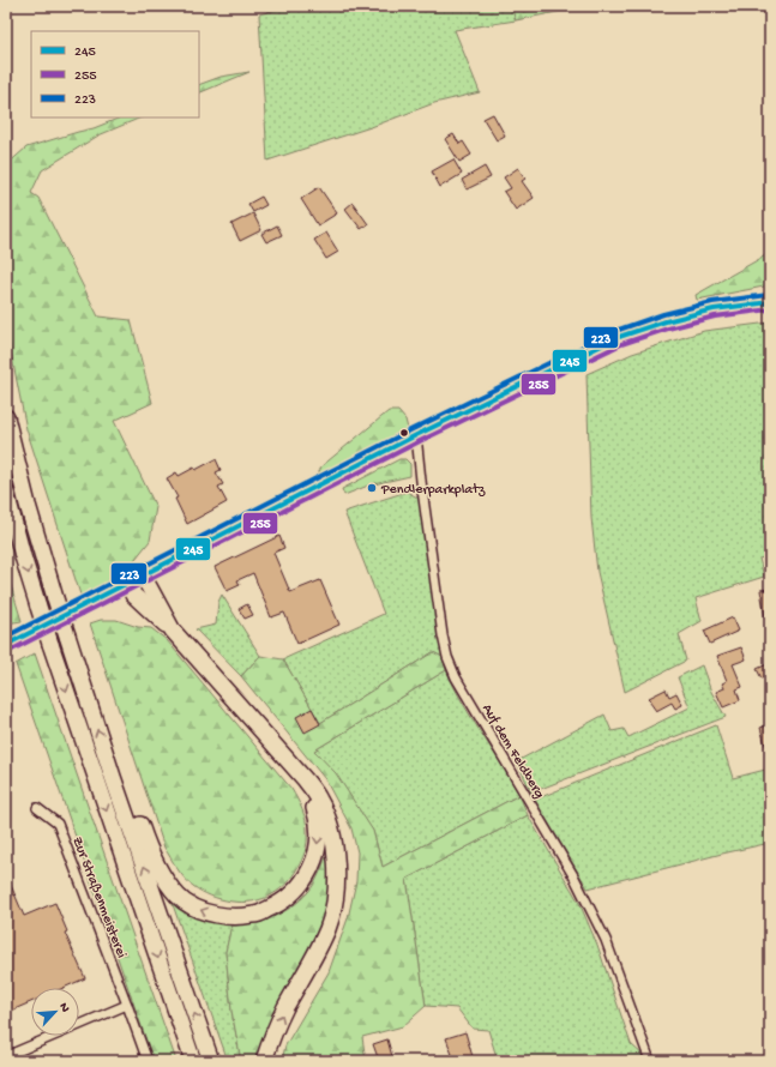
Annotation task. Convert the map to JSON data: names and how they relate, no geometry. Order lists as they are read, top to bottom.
{
  "streets": {
    "street": ["Auf dem Feldberg", "Zur Straßenmeisterei"]
  },
  "places": ["Pendlerparkplatz"],
  "lines": ["transit line 223", "transit line 245", "transit line 255"],
  "legend": ["245", "255", "223"],
  "north": "top right"
}
